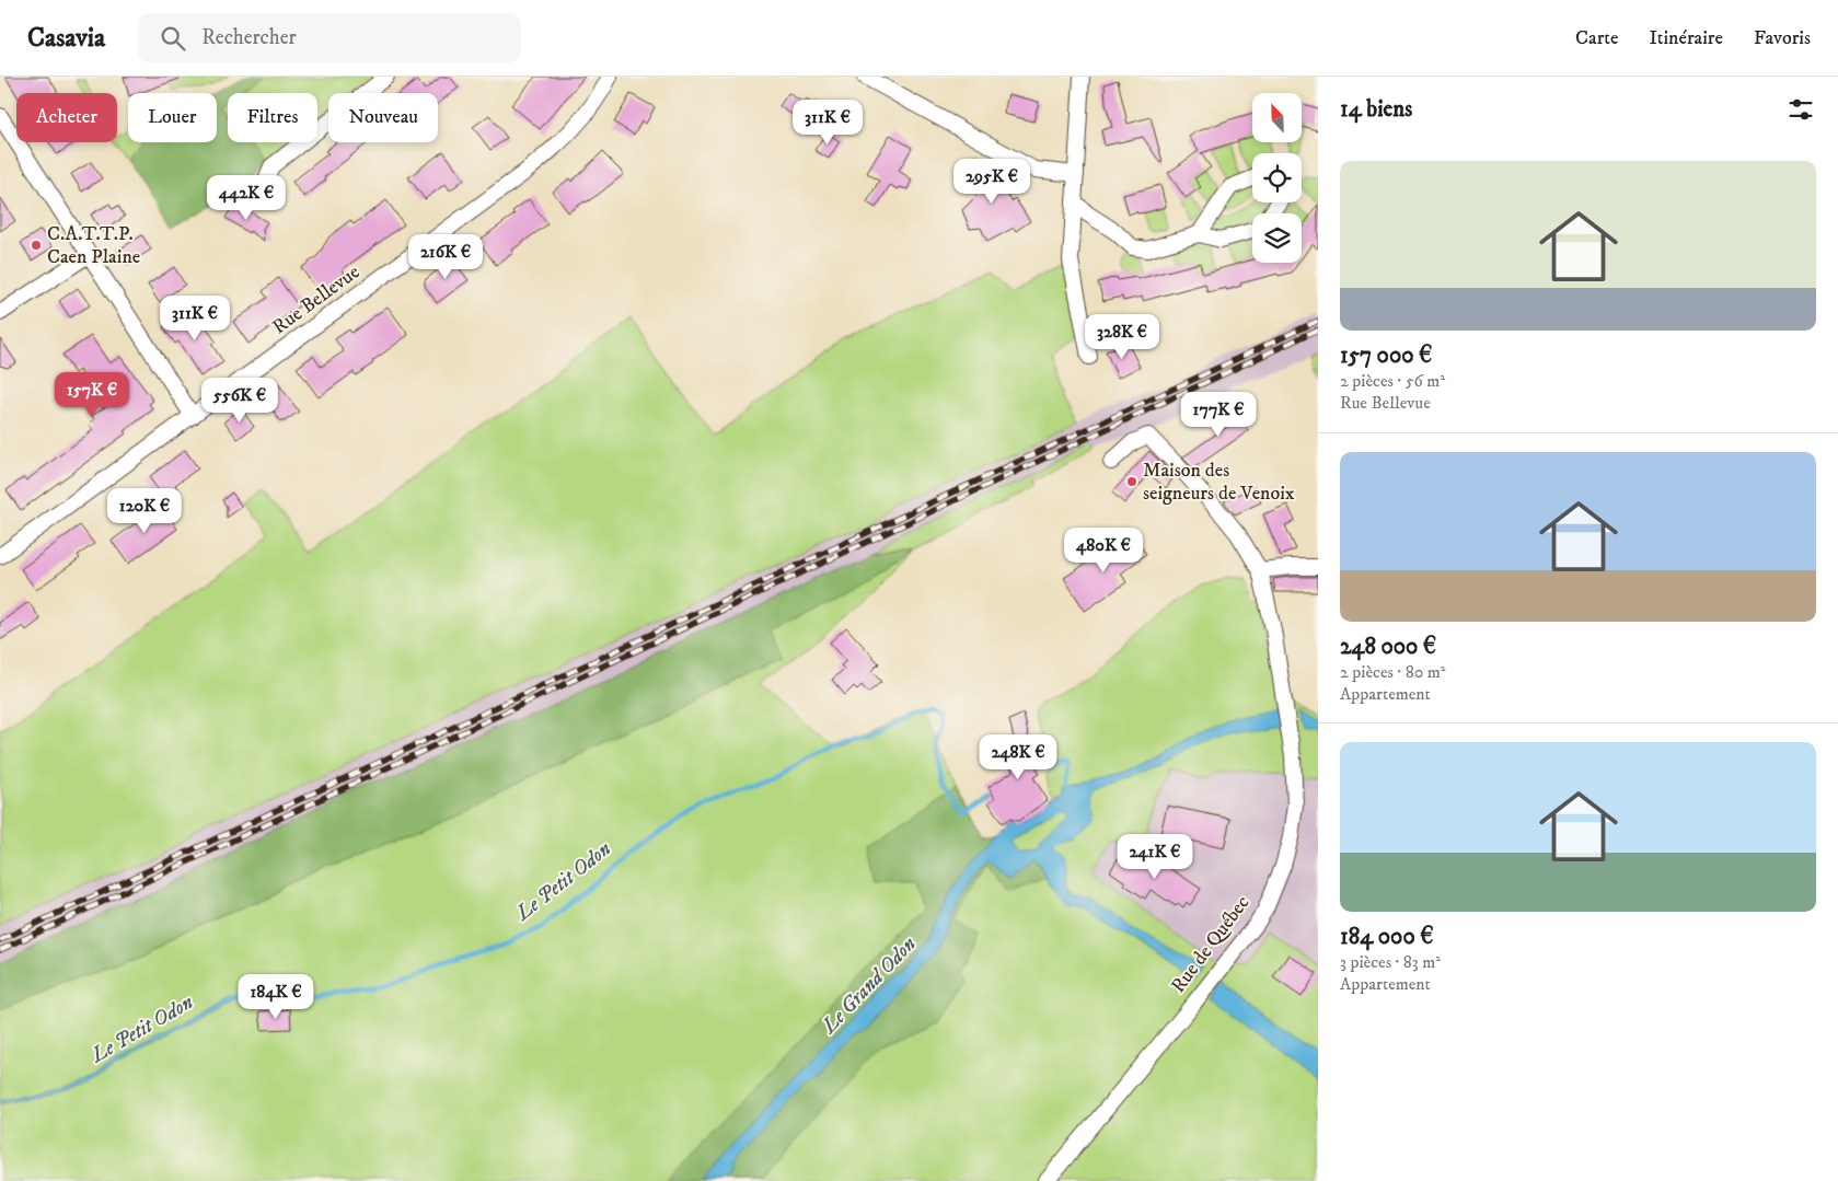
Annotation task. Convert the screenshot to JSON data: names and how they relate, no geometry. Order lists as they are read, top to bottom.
{
  "streets": {
    "street": ["Rue Bellevue", "Rue de Québec"]
  },
  "water": ["Le Petit Odon", "Le Grand Odon"],
  "places": ["C.A.T.T.P. Caen Plaine", "Maison des seigneurs de Venoix"],
  "north": "top left",
  "page": {
    "header": "Casavia",
    "search": "Rechercher",
    "nav": ["Carte", "Itinéraire", "Favoris"],
    "heading": "14 biens",
    "chip": [
      "Acheter",
      "Louer",
      "Filtres",
      "Nouveau"
    ],
    "price": [
      "311K €",
      "295K €",
      "442K €",
      "216K €",
      "311K €",
      "328K €",
      "157K €",
      "556K €",
      "177K €",
      "120K €",
      "480K €",
      "248K €",
      "241K €",
      "184K €"
    ],
    "list": [
      {
        "name": "157 000 €",
        "note": "2 pièces · 56 m² · Rue Bellevue"
      },
      {
        "name": "248 000 €",
        "note": "2 pièces · 80 m² · Appartement"
      },
      {
        "name": "184 000 €",
        "note": "3 pièces · 83 m² · Appartement"
      }
    ]
  }
}
